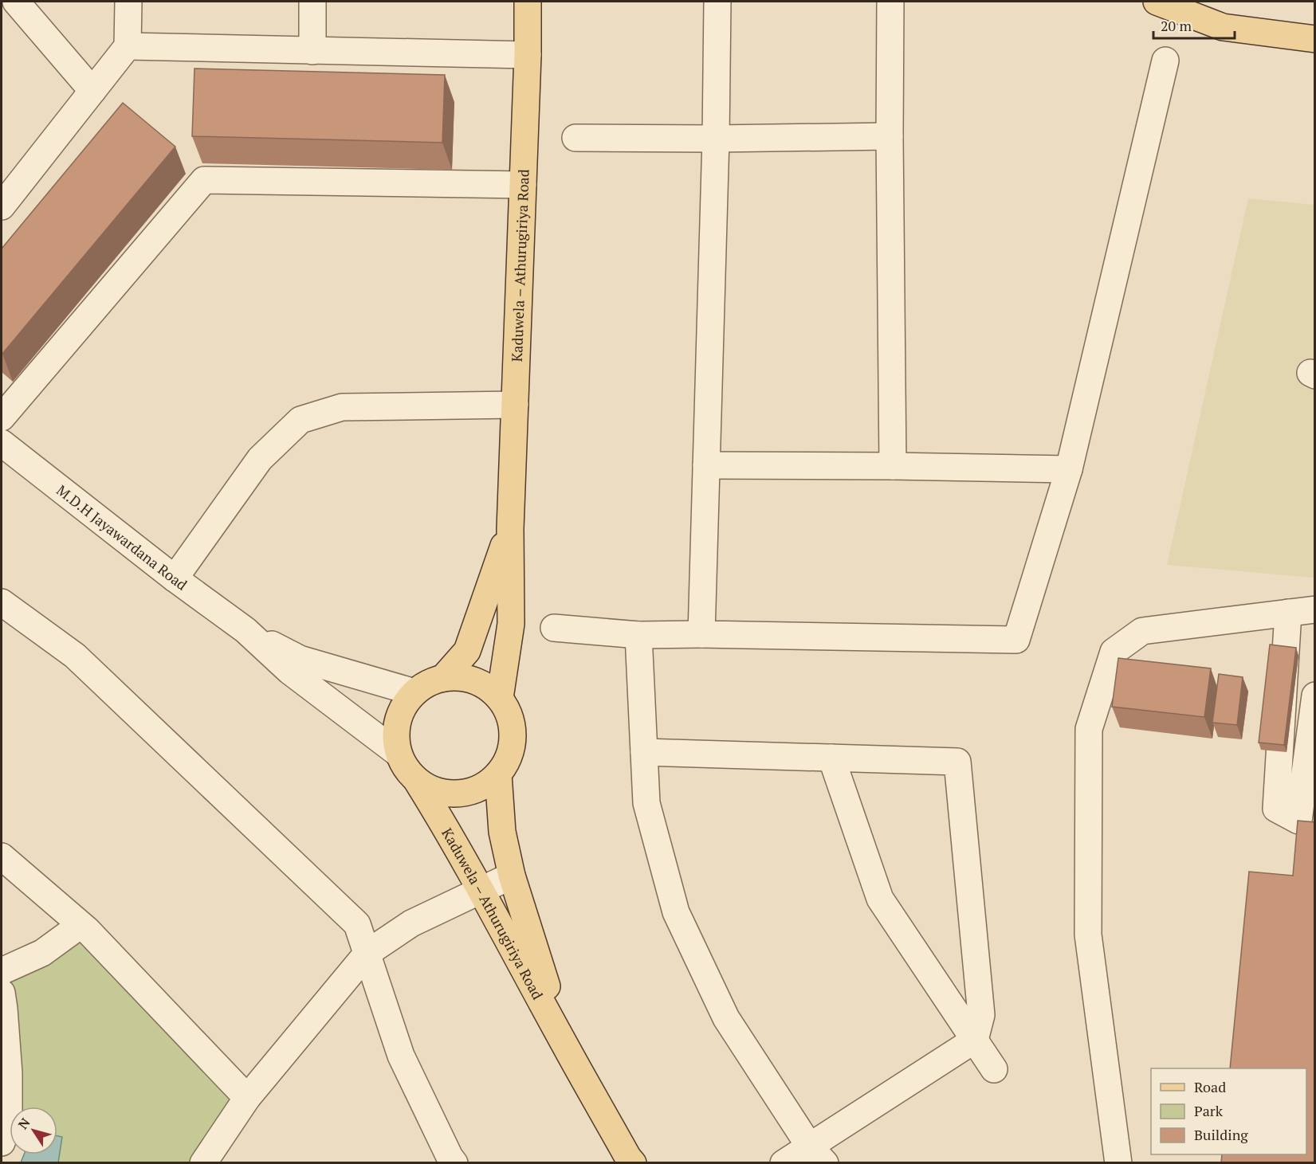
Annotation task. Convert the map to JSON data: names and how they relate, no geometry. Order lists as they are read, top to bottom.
{
  "streets": {
    "main road": ["Kaduwela – Athurugiriya Road"],
    "street": ["M.D.H Jayawardana Road"]
  },
  "crossings": [
    ["Kaduwela – Athurugiriya Road", "M.D.H Jayawardana Road"]
  ],
  "legend": ["Road", "Park", "Building"],
  "scale_bar": "20 m",
  "north": "top left"
}
